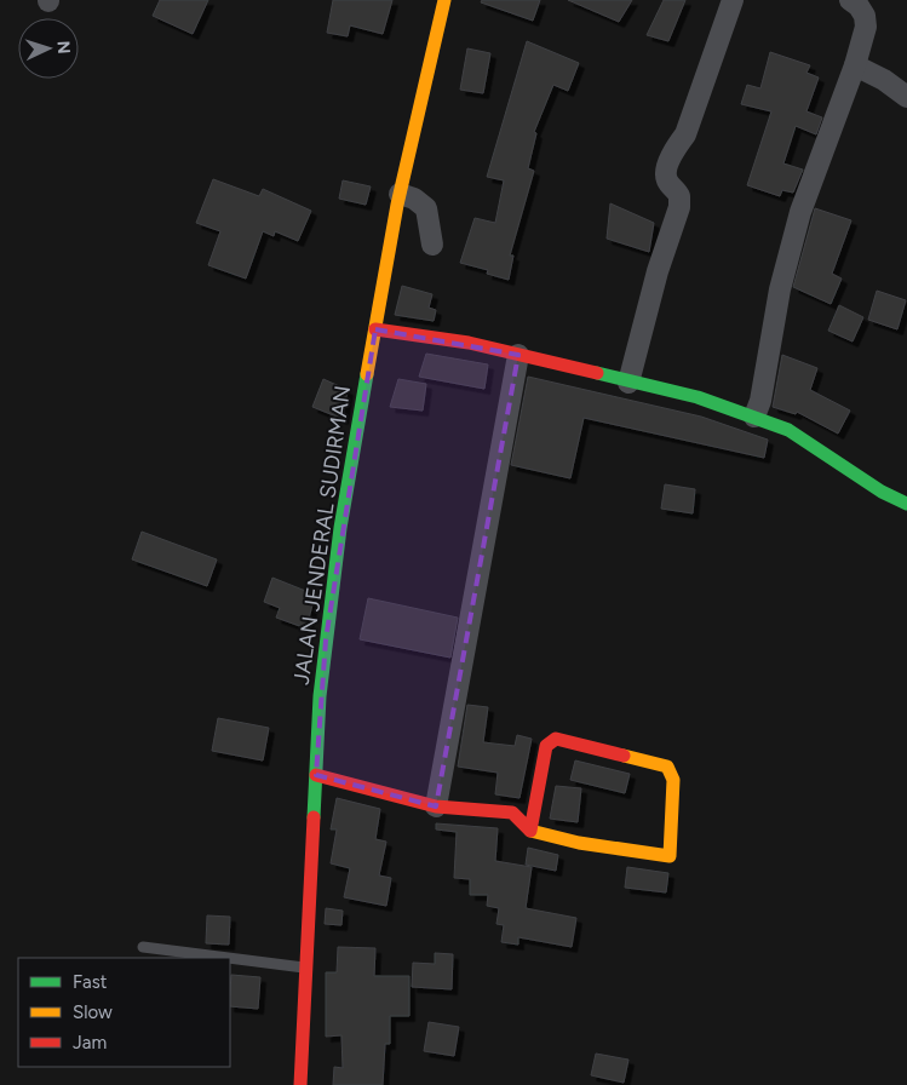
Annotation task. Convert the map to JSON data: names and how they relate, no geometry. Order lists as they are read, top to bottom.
{
  "streets": {
    "street": ["JALAN JENDERAL SUDIRMAN"]
  },
  "legend": ["Fast", "Slow", "Jam"],
  "north": "right"
}
